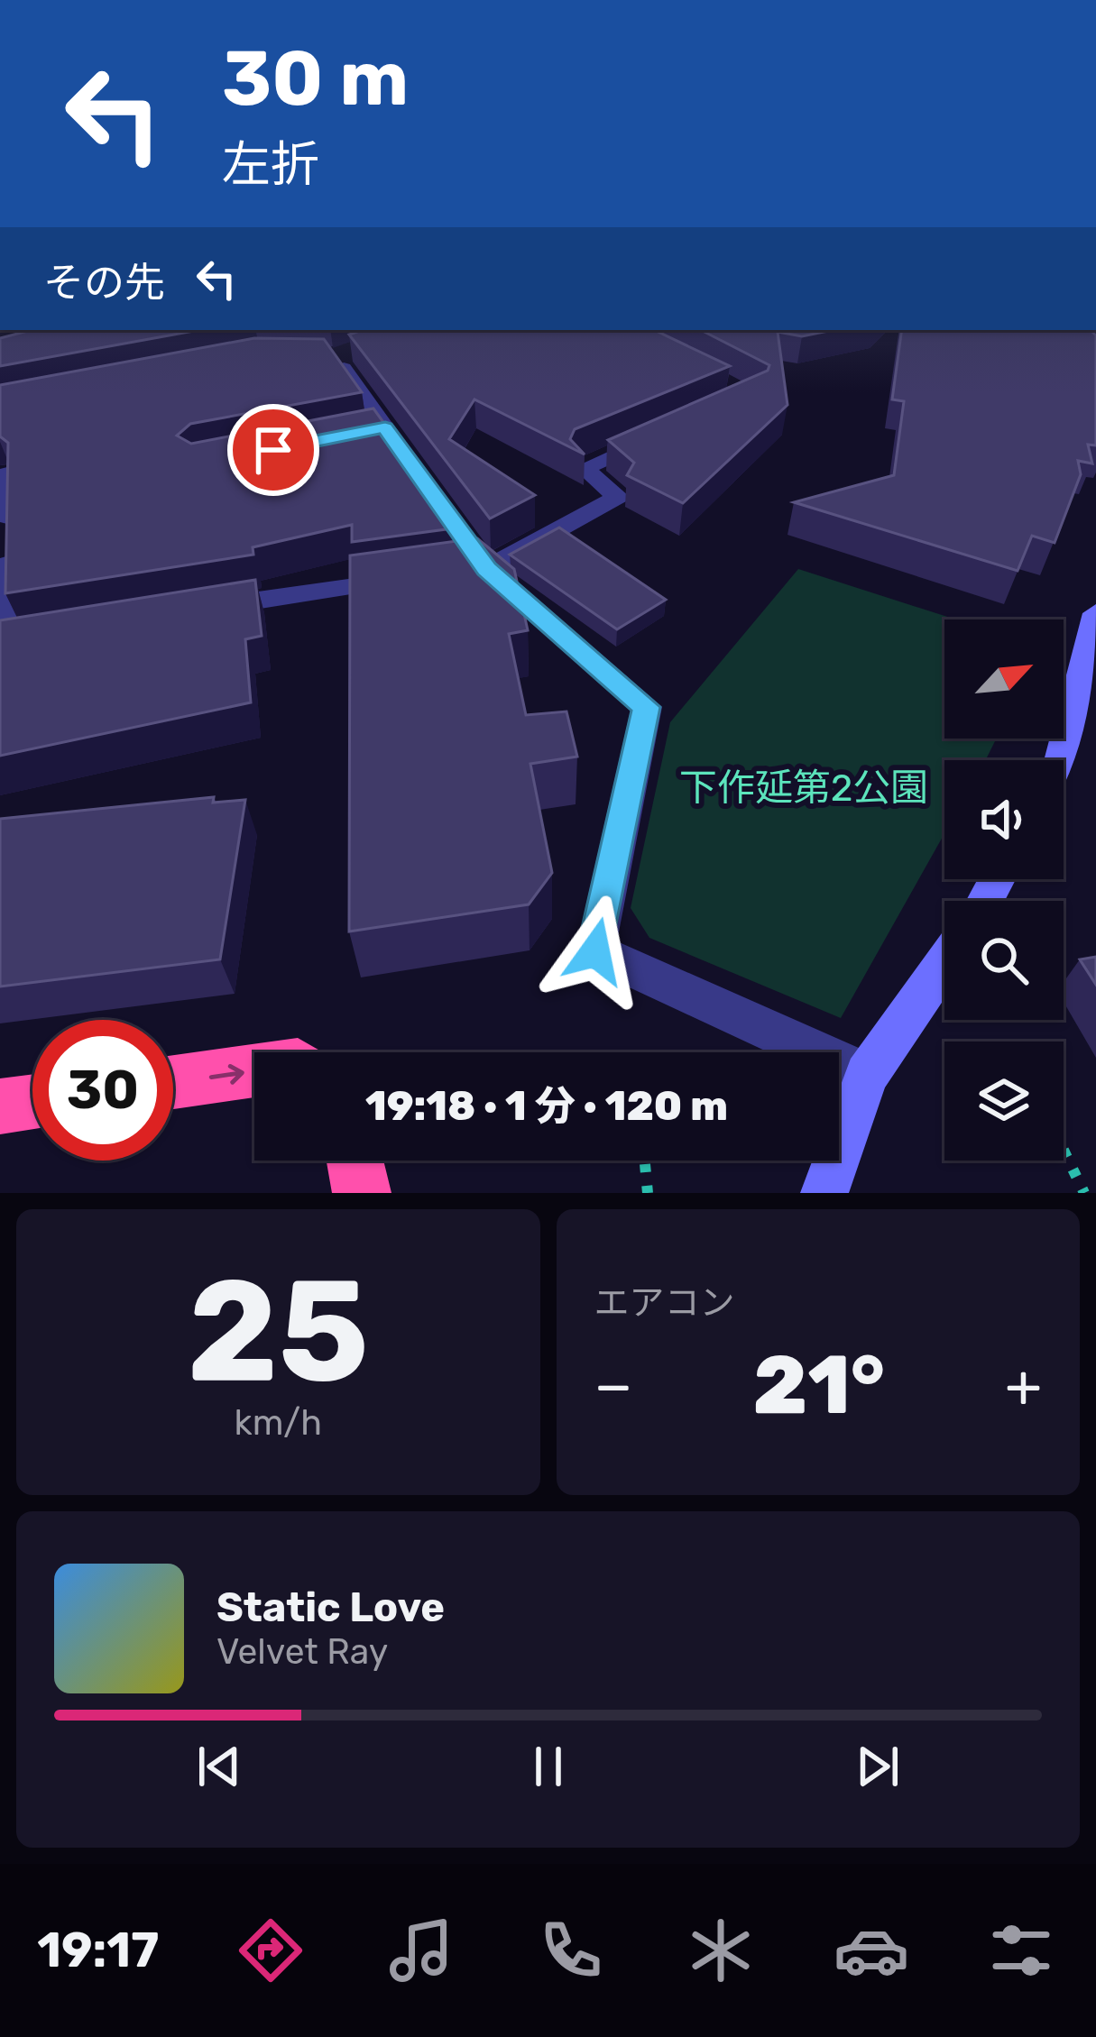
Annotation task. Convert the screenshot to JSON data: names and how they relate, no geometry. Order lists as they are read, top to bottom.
{
  "parks": ["下作延第2公園"],
  "north": "top right",
  "page": {
    "turn": ["30 m", "左折"],
    "then": "その先",
    "limit": "30",
    "trip": "19:18 · 1 分 · 120 m",
    "tile": [
      ["25", "km/h"],
      "エアコン"
    ],
    "heat": ["−", "21°", "+"],
    "song": ["Static Love", "Velvet Ray"],
    "tabs": "19:17"
  }
}
